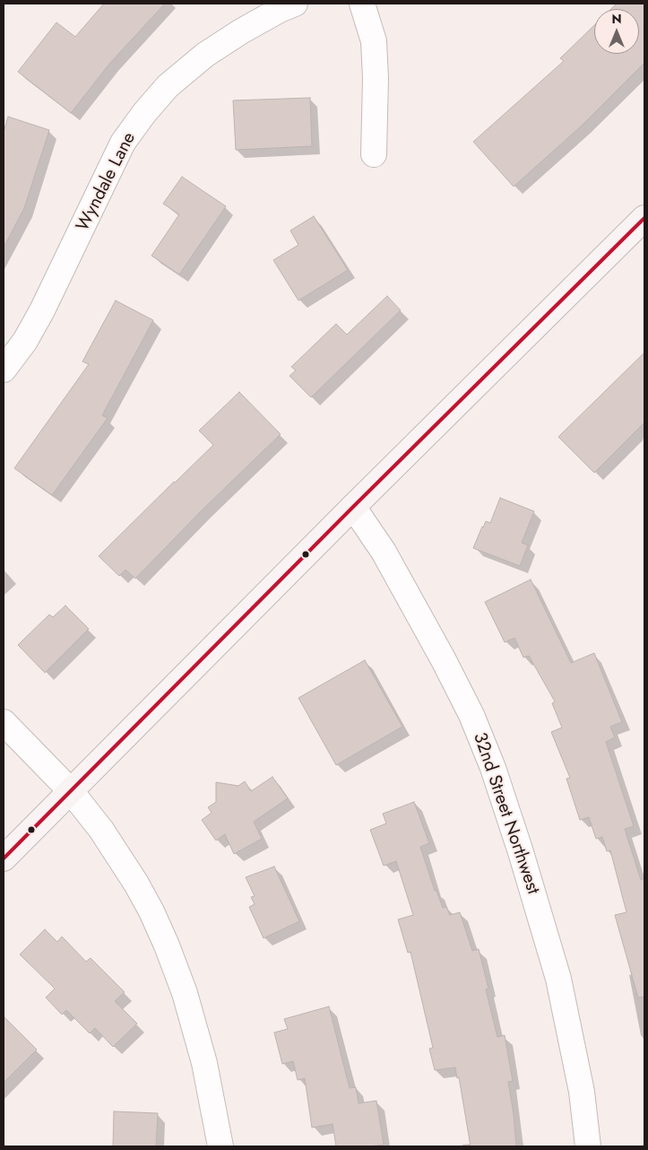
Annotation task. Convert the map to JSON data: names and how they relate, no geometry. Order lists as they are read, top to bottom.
{
  "streets": {
    "street": ["Wyndale Lane", "32nd Street Northwest"]
  },
  "north": "top"
}
